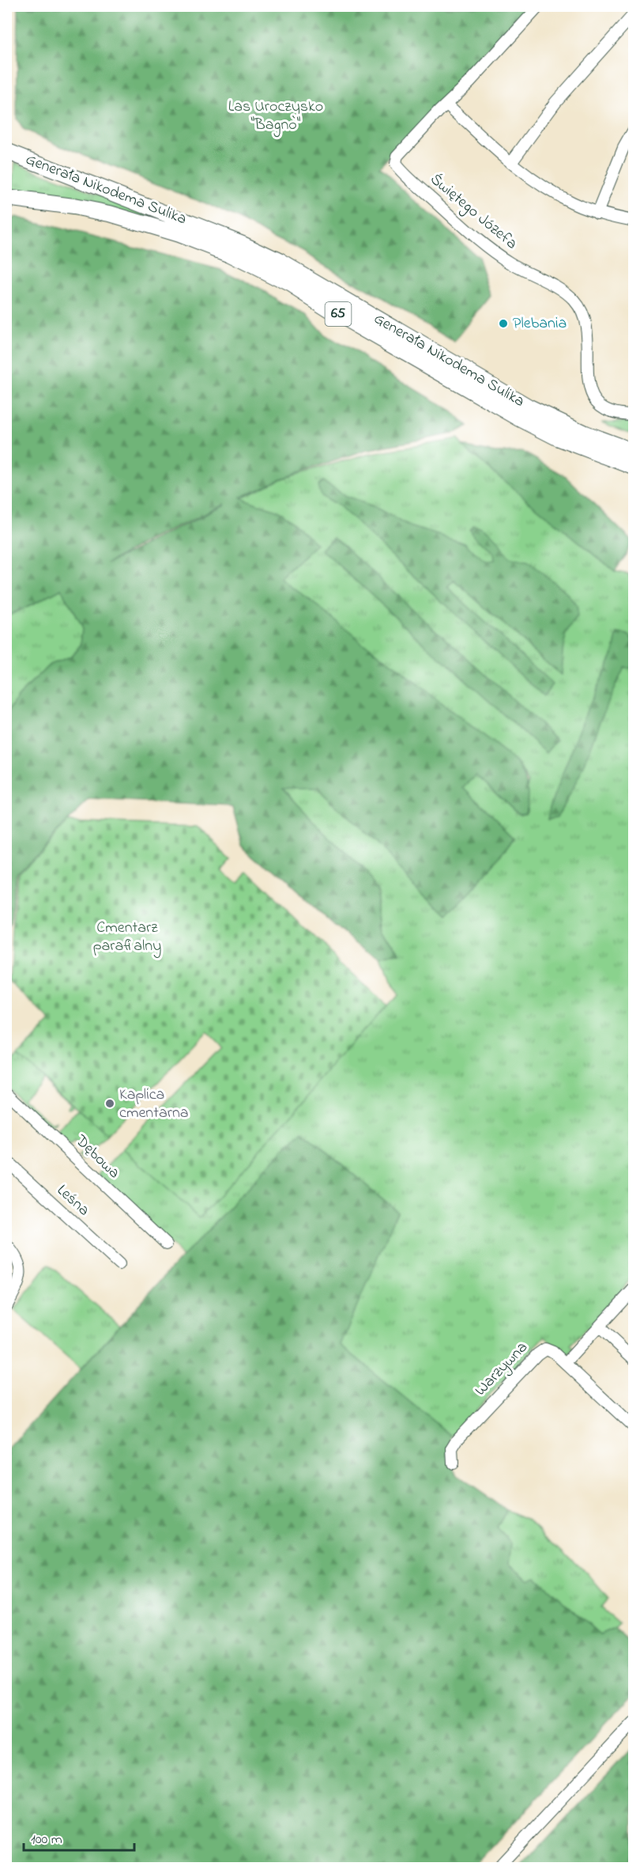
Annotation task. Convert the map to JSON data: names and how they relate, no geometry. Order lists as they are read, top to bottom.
{
  "streets": {
    "highway": ["Generała Nikodema Sulika", "65"],
    "street": [
      "Świętego Józefa",
      "Dębowa",
      "Leśna",
      "Warzywna"
    ]
  },
  "parks": ["Las Uroczysko \"Bagno\"", "Cmentarz parafialny"],
  "places": ["Plebania", "Kaplica cmentarna"],
  "scale_bar": "100 m"
}
